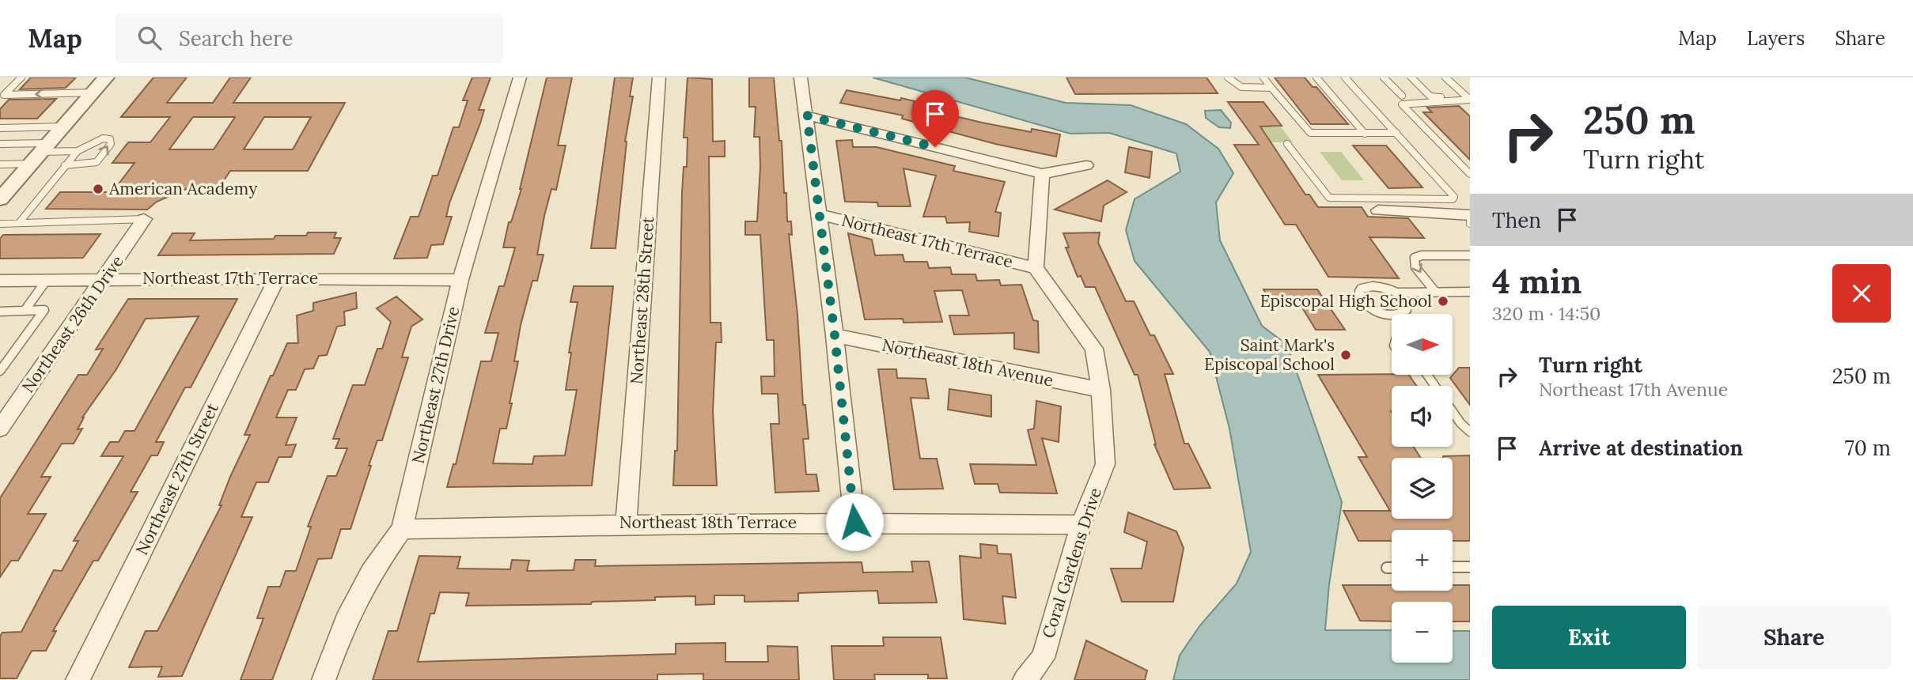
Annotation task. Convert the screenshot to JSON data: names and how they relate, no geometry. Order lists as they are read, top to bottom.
{
  "streets": {
    "street": [
      "Northeast 17th Terrace",
      "Northeast 28th Street",
      "Northeast 26th Drive",
      "Northeast 18th Avenue",
      "Northeast 27th Drive",
      "Northeast 27th Street",
      "Northeast 18th Terrace",
      "Coral Gardens Drive"
    ]
  },
  "crossings": [
    ["Northeast 17th Terrace", "Northeast 26th Drive"],
    ["Northeast 17th Terrace", "Northeast 27th Drive"],
    ["Northeast 17th Terrace", "Northeast 27th Street"],
    ["Northeast 17th Terrace", "Coral Gardens Drive"],
    ["Northeast 28th Street", "Northeast 18th Terrace"],
    ["Northeast 18th Avenue", "Coral Gardens Drive"],
    ["Northeast 27th Drive", "Northeast 18th Terrace"],
    ["Northeast 18th Terrace", "Coral Gardens Drive"]
  ],
  "places": ["American Academy", "Episcopal High School", "Saint Mark's Episcopal School"],
  "north": "right",
  "page": {
    "header": "Map",
    "search": "Search here",
    "nav": ["Map", "Layers", "Share"],
    "turn": ["250 m", "Turn right"],
    "then": "Then",
    "heading": ["4 min", "320 m · 14:50"],
    "map_buttons": ["+", "−"],
    "list": [
      {
        "name": "Turn right",
        "note": "Northeast 17th Avenue",
        "value": "250 m"
      },
      {
        "name": "Arrive at destination",
        "value": "70 m"
      }
    ],
    "buttons": ["Exit", "Share"]
  }
}
